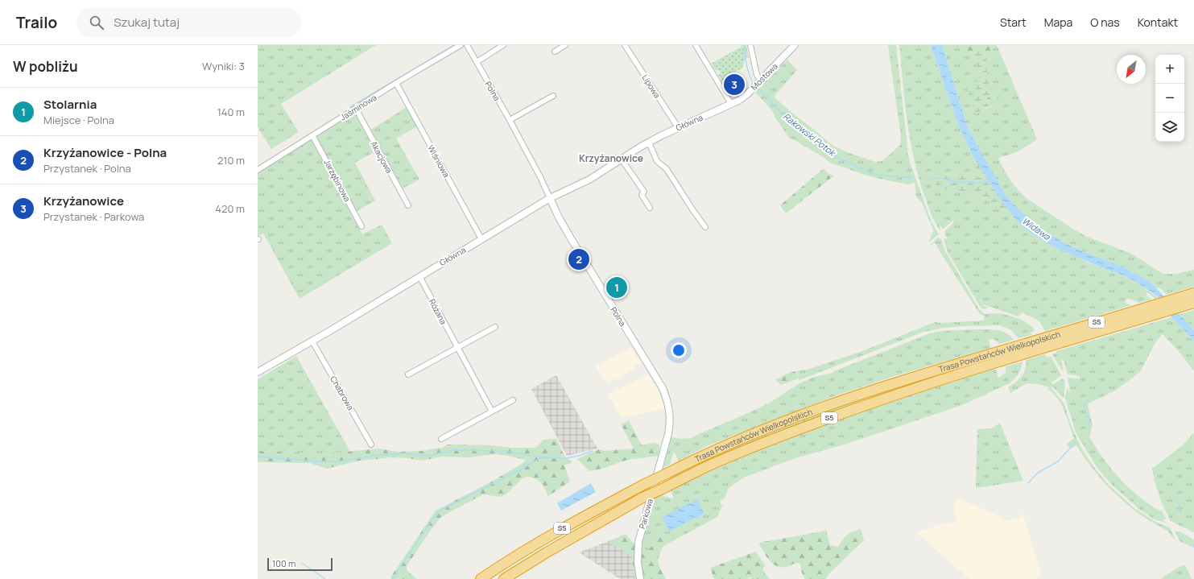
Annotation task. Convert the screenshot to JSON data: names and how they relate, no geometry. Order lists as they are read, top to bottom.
{
  "streets": {
    "highway": ["S5", "Trasa Powstańców Wielkopolskich"],
    "street": [
      "Mostowa",
      "Lipowa",
      "Polna",
      "Jaśminowa",
      "Główna",
      "Akacjowa",
      "Wiśniowa",
      "Jarzębinowa",
      "Różana",
      "Chabrowa",
      "Parkowa"
    ]
  },
  "crossings": [
    ["Mostowa", "Główna"],
    ["Lipowa", "Główna"],
    ["Polna", "Główna"],
    ["Polna", "Parkowa"],
    ["Jaśminowa", "Akacjowa"],
    ["Jaśminowa", "Wiśniowa"],
    ["Jaśminowa", "Jarzębinowa"],
    ["Główna", "Wiśniowa"],
    ["Główna", "Różana"],
    ["Główna", "Chabrowa"]
  ],
  "districts": ["Krzyżanowice"],
  "water": ["Rakowski Potok", "Widawa"],
  "scale_bar": "100 m",
  "north": "bottom left",
  "page": {
    "header": "Trailo",
    "search": "Szukaj tutaj",
    "nav": [
      "Start",
      "Mapa",
      "O nas",
      "Kontakt"
    ],
    "heading": ["W pobliżu", "Wyniki: 3"],
    "map_buttons": ["+", "−"],
    "pins": ["3", "2", "1"],
    "list": [
      {
        "mark": "1",
        "name": "Stolarnia",
        "note": "Miejsce · Polna",
        "value": "140 m"
      },
      {
        "mark": "2",
        "name": "Krzyżanowice - Polna",
        "note": "Przystanek · Polna",
        "value": "210 m"
      },
      {
        "mark": "3",
        "name": "Krzyżanowice",
        "note": "Przystanek · Parkowa",
        "value": "420 m"
      }
    ],
    "scale": "100 m"
  }
}
